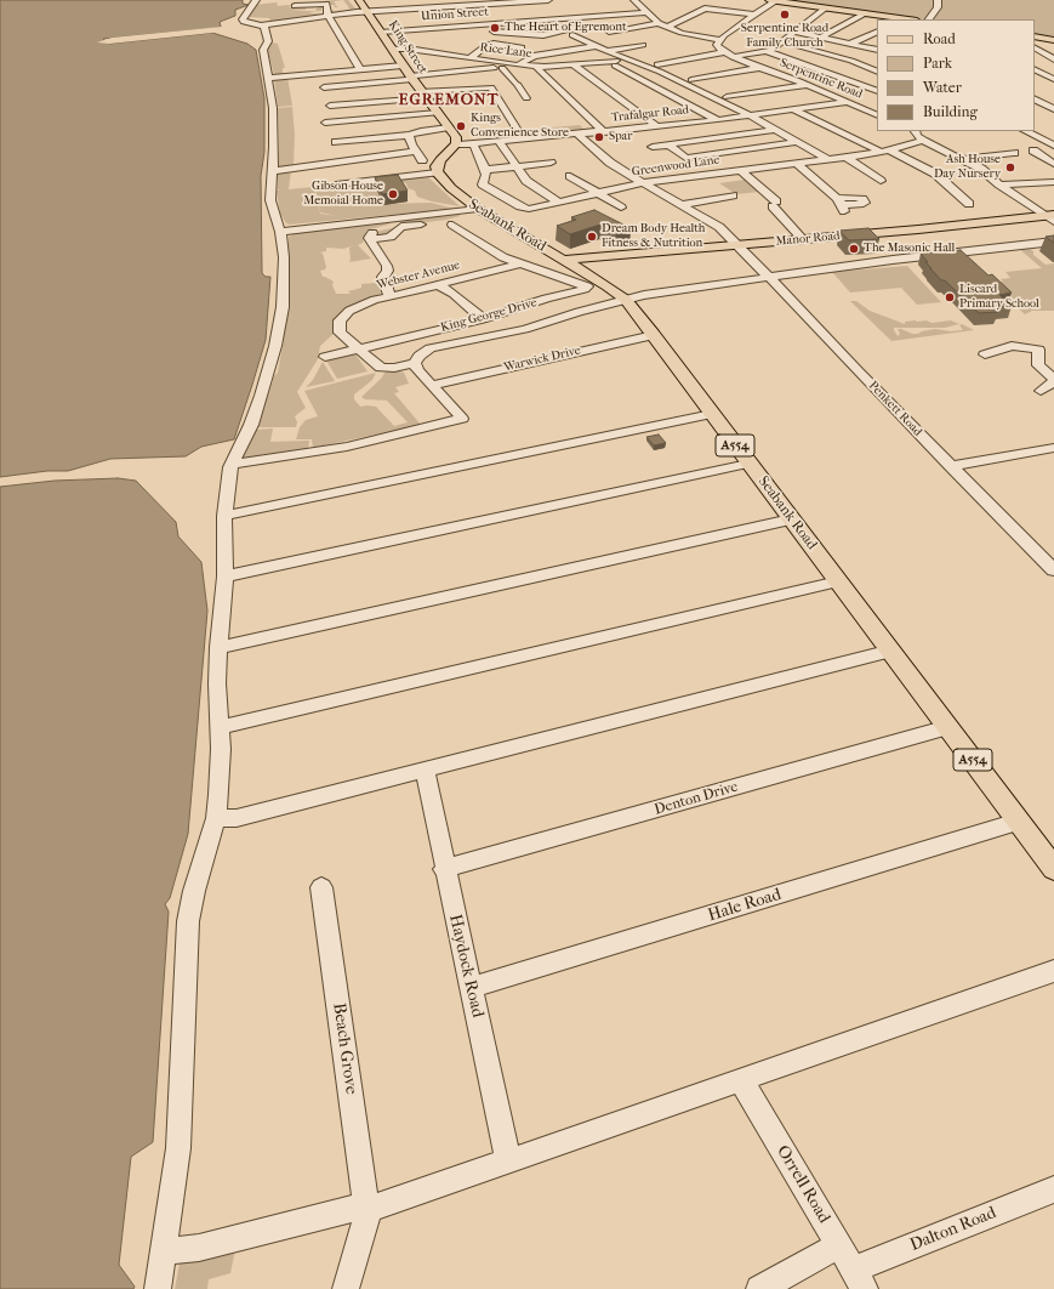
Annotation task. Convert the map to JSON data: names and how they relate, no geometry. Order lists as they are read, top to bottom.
{
  "streets": {
    "main road": [
      "King Street",
      "Seabank Road",
      "Manor Road",
      "A554"
    ],
    "street": [
      "Union Street",
      "Rice Lane",
      "Serpentine Road",
      "Trafalgar Road",
      "Greenwood Lane",
      "Webster Avenue",
      "King George Drive",
      "Warwick Drive",
      "Penkett Road",
      "Denton Drive",
      "Hale Road",
      "Haydock Road",
      "Beach Grove",
      "Orrell Road",
      "Dalton Road"
    ]
  },
  "crossings": [
    ["Union Street", "King Street"],
    ["King Street", "Rice Lane"],
    ["King Street", "Trafalgar Road"],
    ["Rice Lane", "Trafalgar Road"],
    ["Serpentine Road", "Trafalgar Road"],
    ["Trafalgar Road", "Greenwood Lane"],
    ["Trafalgar Road", "Penkett Road"],
    ["Greenwood Lane", "Penkett Road"],
    ["Seabank Road", "Manor Road"],
    ["Seabank Road", "King George Drive"],
    ["Seabank Road", "Warwick Drive"],
    ["Seabank Road", "Denton Drive"],
    ["Seabank Road", "Hale Road"],
    ["Manor Road", "King George Drive"],
    ["Manor Road", "Penkett Road"],
    ["Webster Avenue", "King George Drive"],
    ["Denton Drive", "Haydock Road"],
    ["Hale Road", "Haydock Road"],
    ["Orrell Road", "Dalton Road"]
  ],
  "districts": ["EGREMONT"],
  "places": [
    "Serpentine Road Family Church",
    "The Heart of Egremont",
    "Kings Convenience Store",
    "Spar",
    "Ash House Day Nursery",
    "Gibson House Memoial Home",
    "Dream Body Health Fitness & Nutrition",
    "The Masonic Hall",
    "Liscard Primary School"
  ],
  "legend": [
    "Road",
    "Park",
    "Water",
    "Building"
  ]
}
